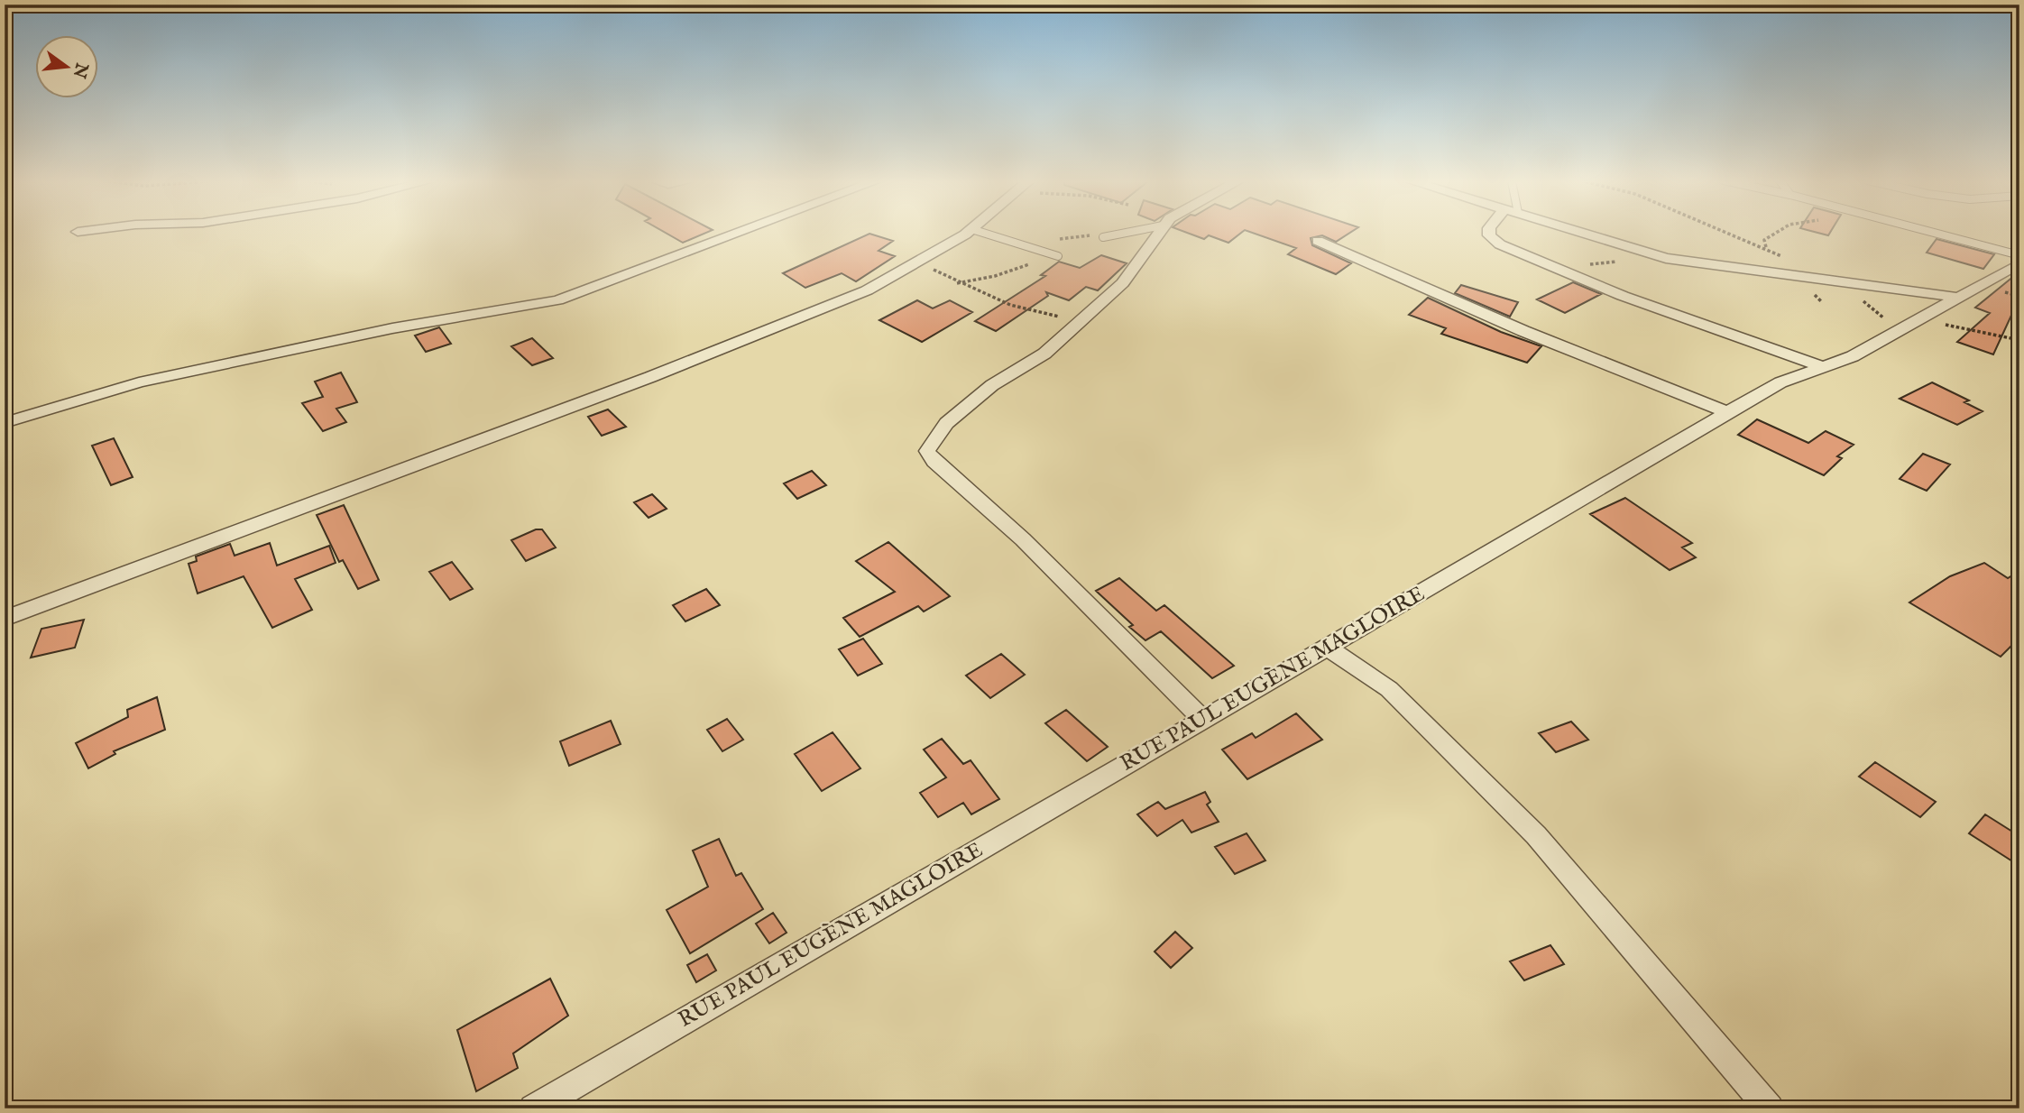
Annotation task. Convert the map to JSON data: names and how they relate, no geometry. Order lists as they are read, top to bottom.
{
  "streets": {
    "street": ["RUE PAUL EUGÈNE MAGLOIRE"]
  },
  "north": "right"
}
